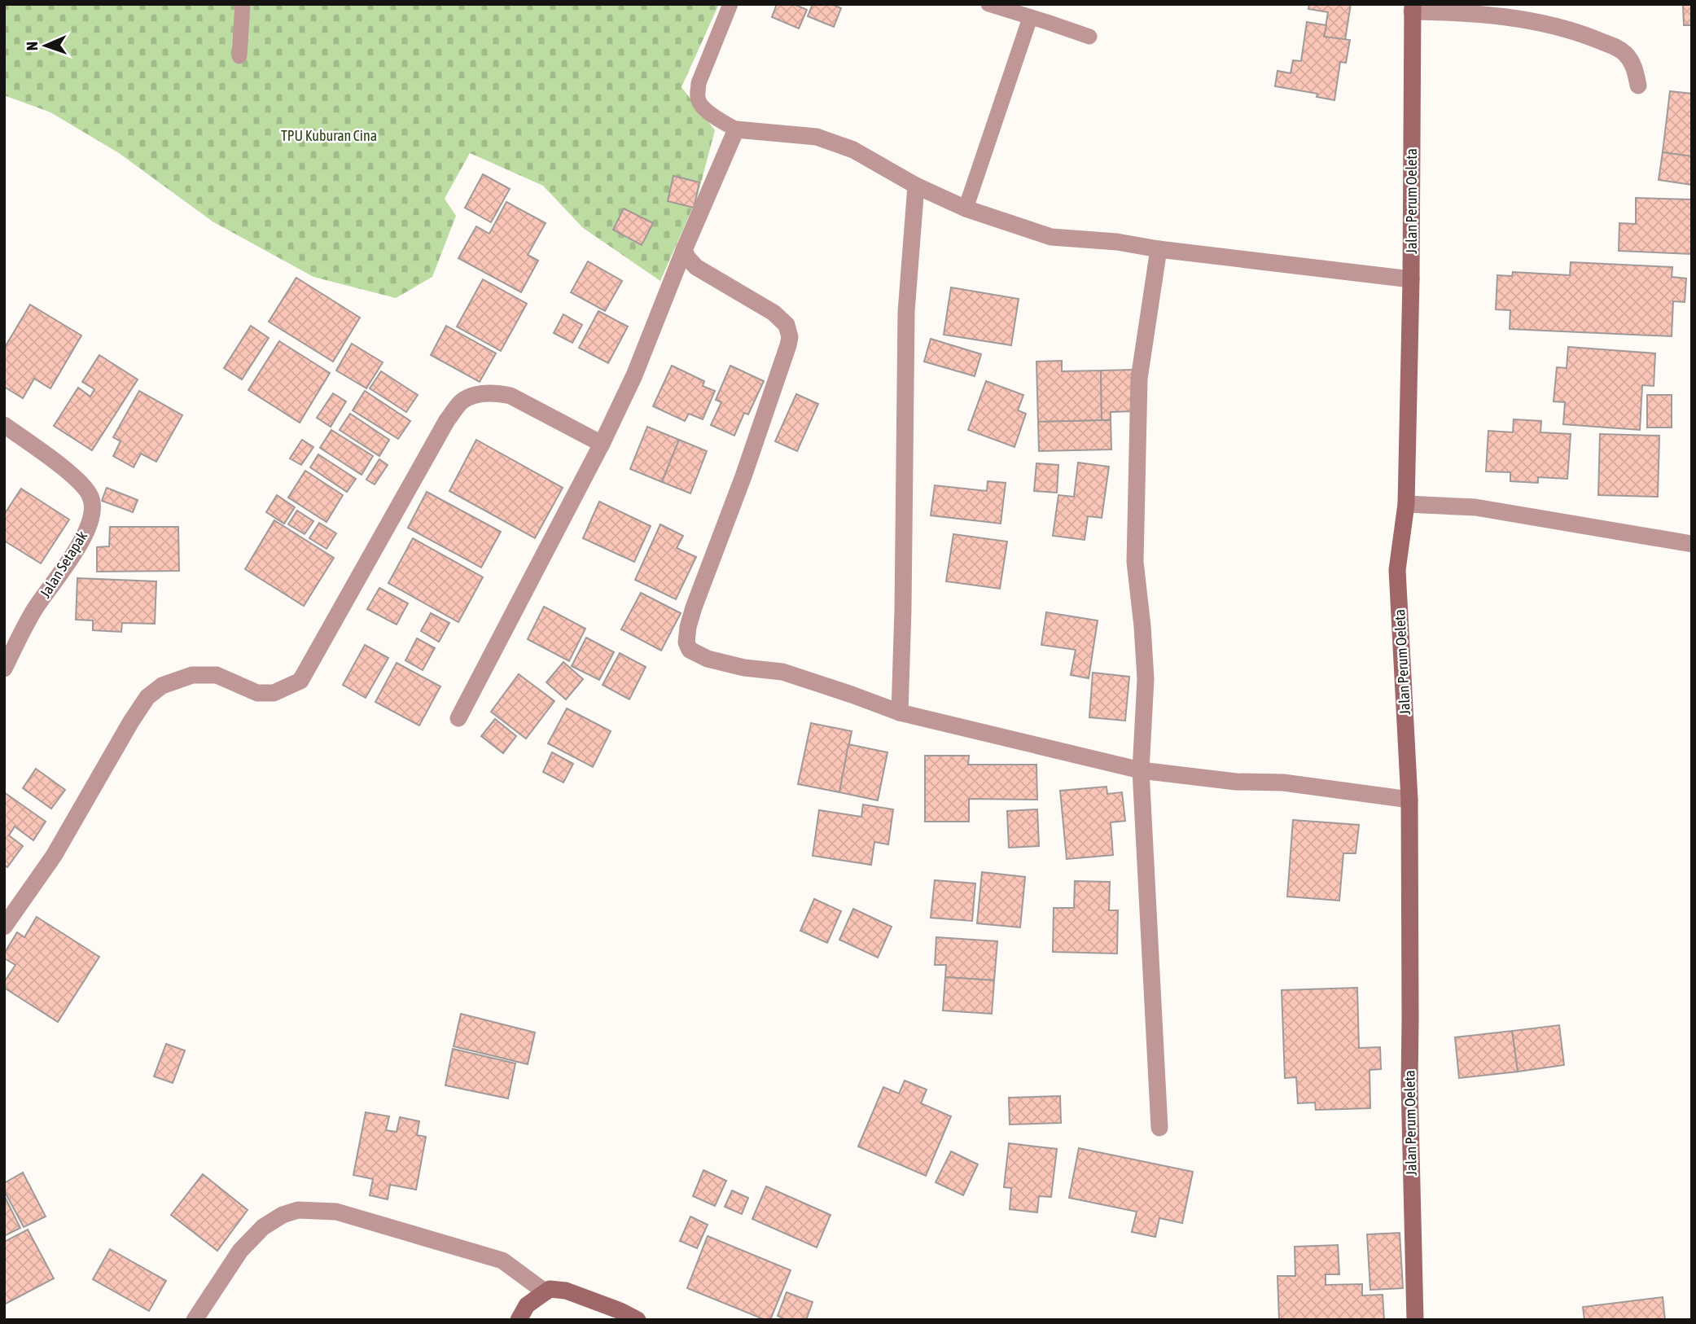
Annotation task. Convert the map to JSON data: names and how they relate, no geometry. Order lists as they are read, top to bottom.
{
  "streets": {
    "street": ["Jalan Perum Oeleta", "Jalan Setapak"]
  },
  "parks": ["TPU Kuburan Cina"],
  "north": "left"
}
